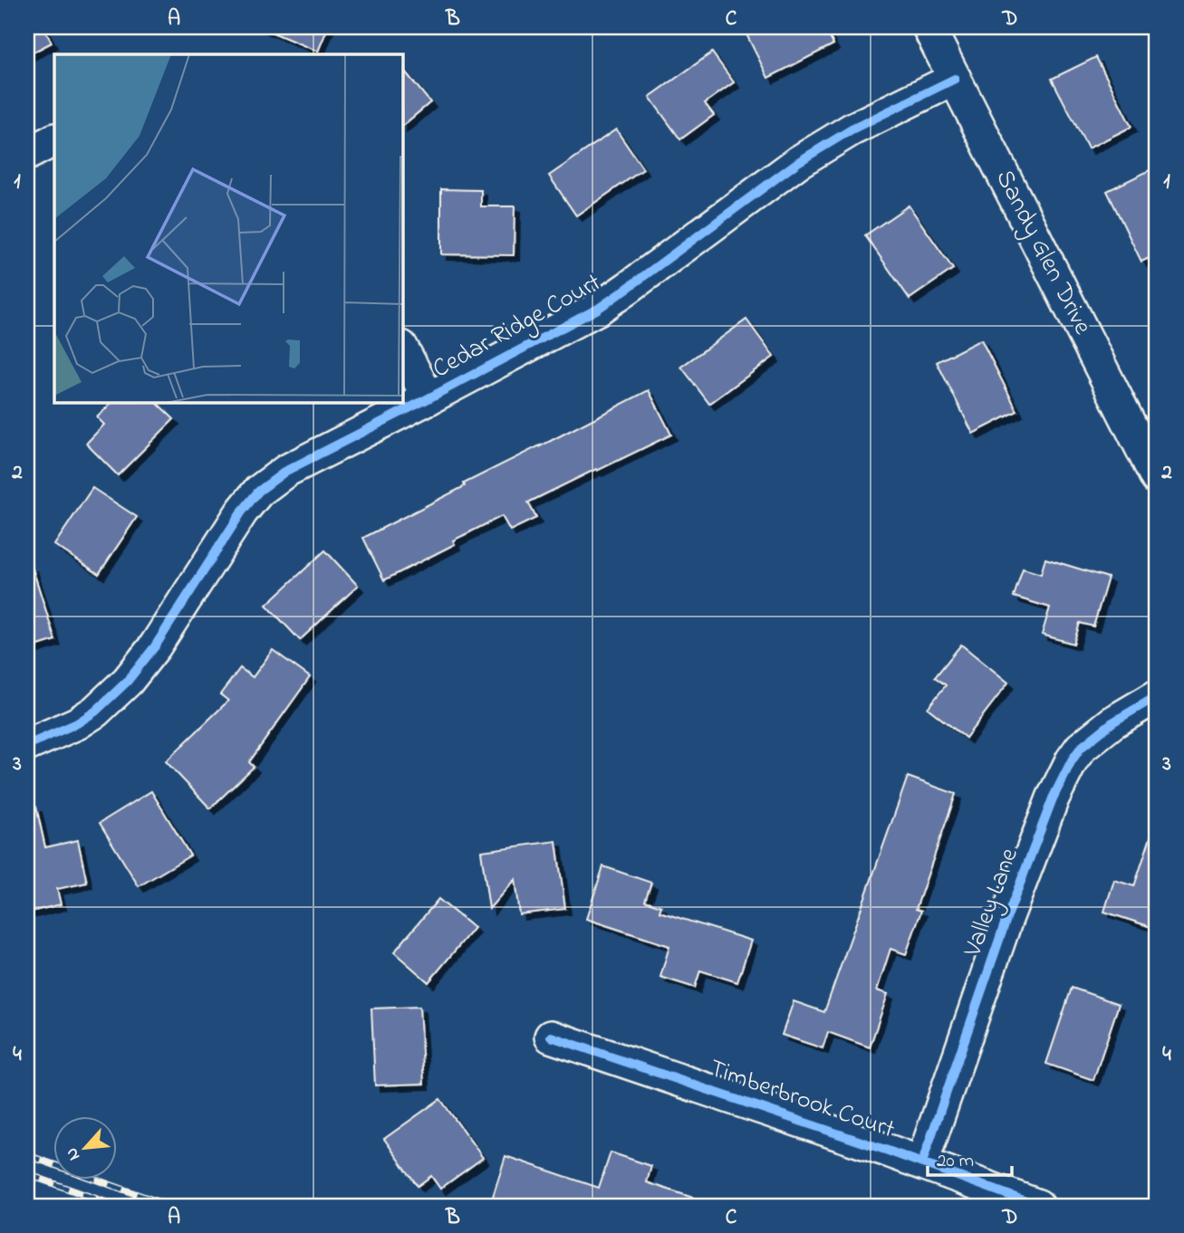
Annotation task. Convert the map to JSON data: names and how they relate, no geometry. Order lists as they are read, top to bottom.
{
  "streets": {
    "street": [
      "Sandy Glen Drive",
      "Cedar Ridge Court",
      "Valley Lane",
      "Timberbrook Court"
    ]
  },
  "crossings": [
    ["Sandy Glen Drive", "Cedar Ridge Court"],
    ["Valley Lane", "Timberbrook Court"]
  ],
  "scale_bar": "20 m",
  "north": "bottom left",
  "grid": {
    "columns": [
      "A",
      "B",
      "C",
      "D"
    ],
    "rows": [
      "1",
      "2",
      "3",
      "4"
    ]
  }
}
